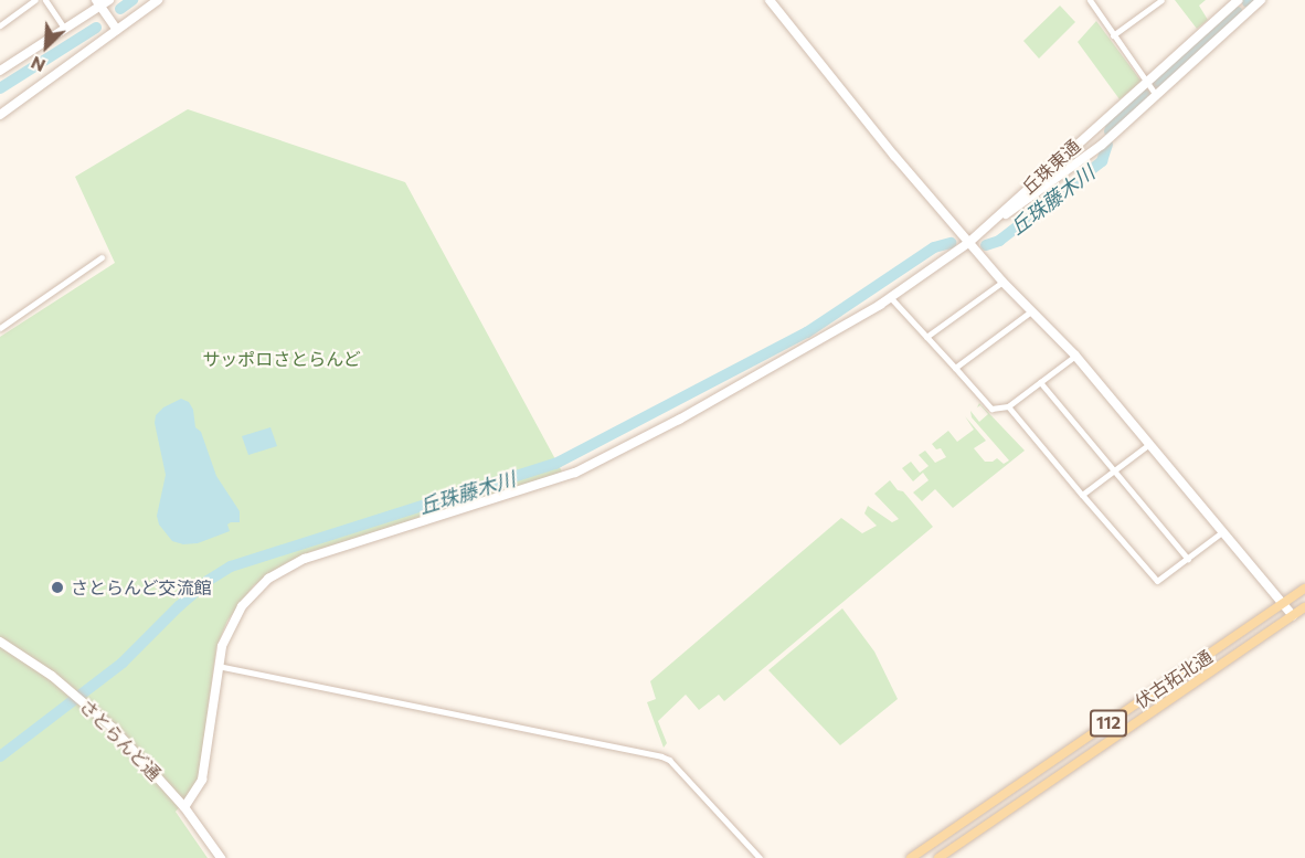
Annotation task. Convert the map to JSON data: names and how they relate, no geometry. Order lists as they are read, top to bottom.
{
  "streets": {
    "main road": ["伏古拓北通", "112"],
    "street": ["丘珠東通", "さとらんど通"]
  },
  "water": ["丘珠藤木川"],
  "parks": ["サッポロさとらんど"],
  "places": ["さとらんど交流館"],
  "north": "bottom left"
}
